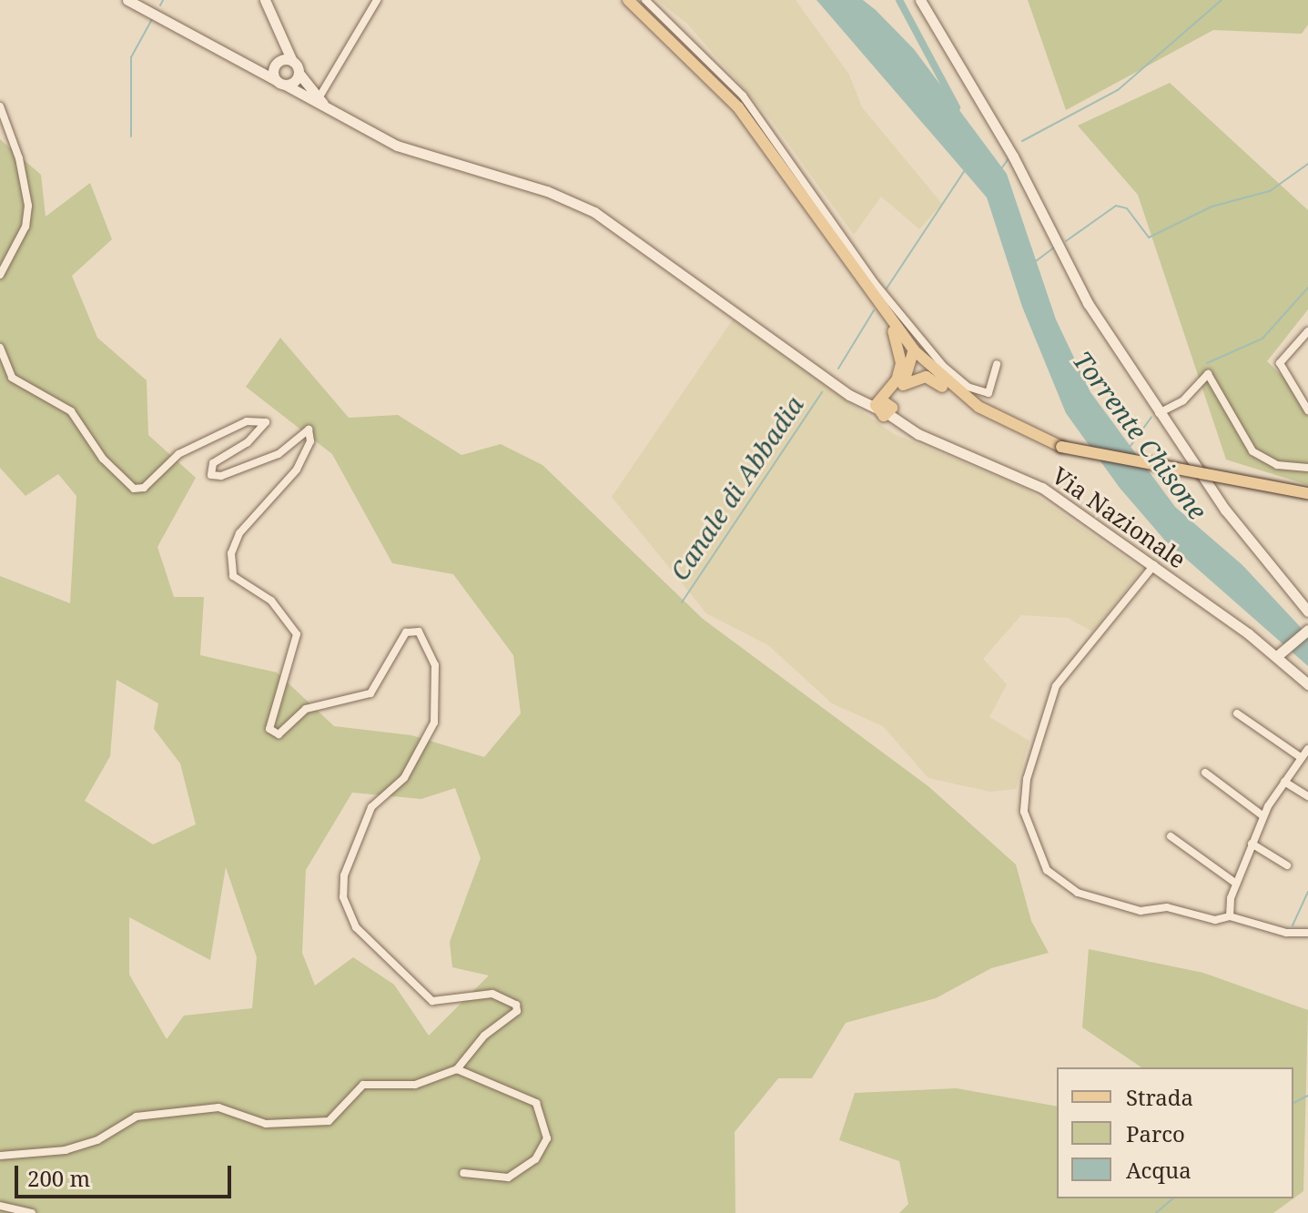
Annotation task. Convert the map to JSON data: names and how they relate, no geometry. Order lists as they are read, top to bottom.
{
  "streets": {
    "main road": ["Via Nazionale"]
  },
  "water": ["Torrente Chisone", "Canale di Abbadia"],
  "legend": ["Strada", "Parco", "Acqua"],
  "scale_bar": "200 m"
}
